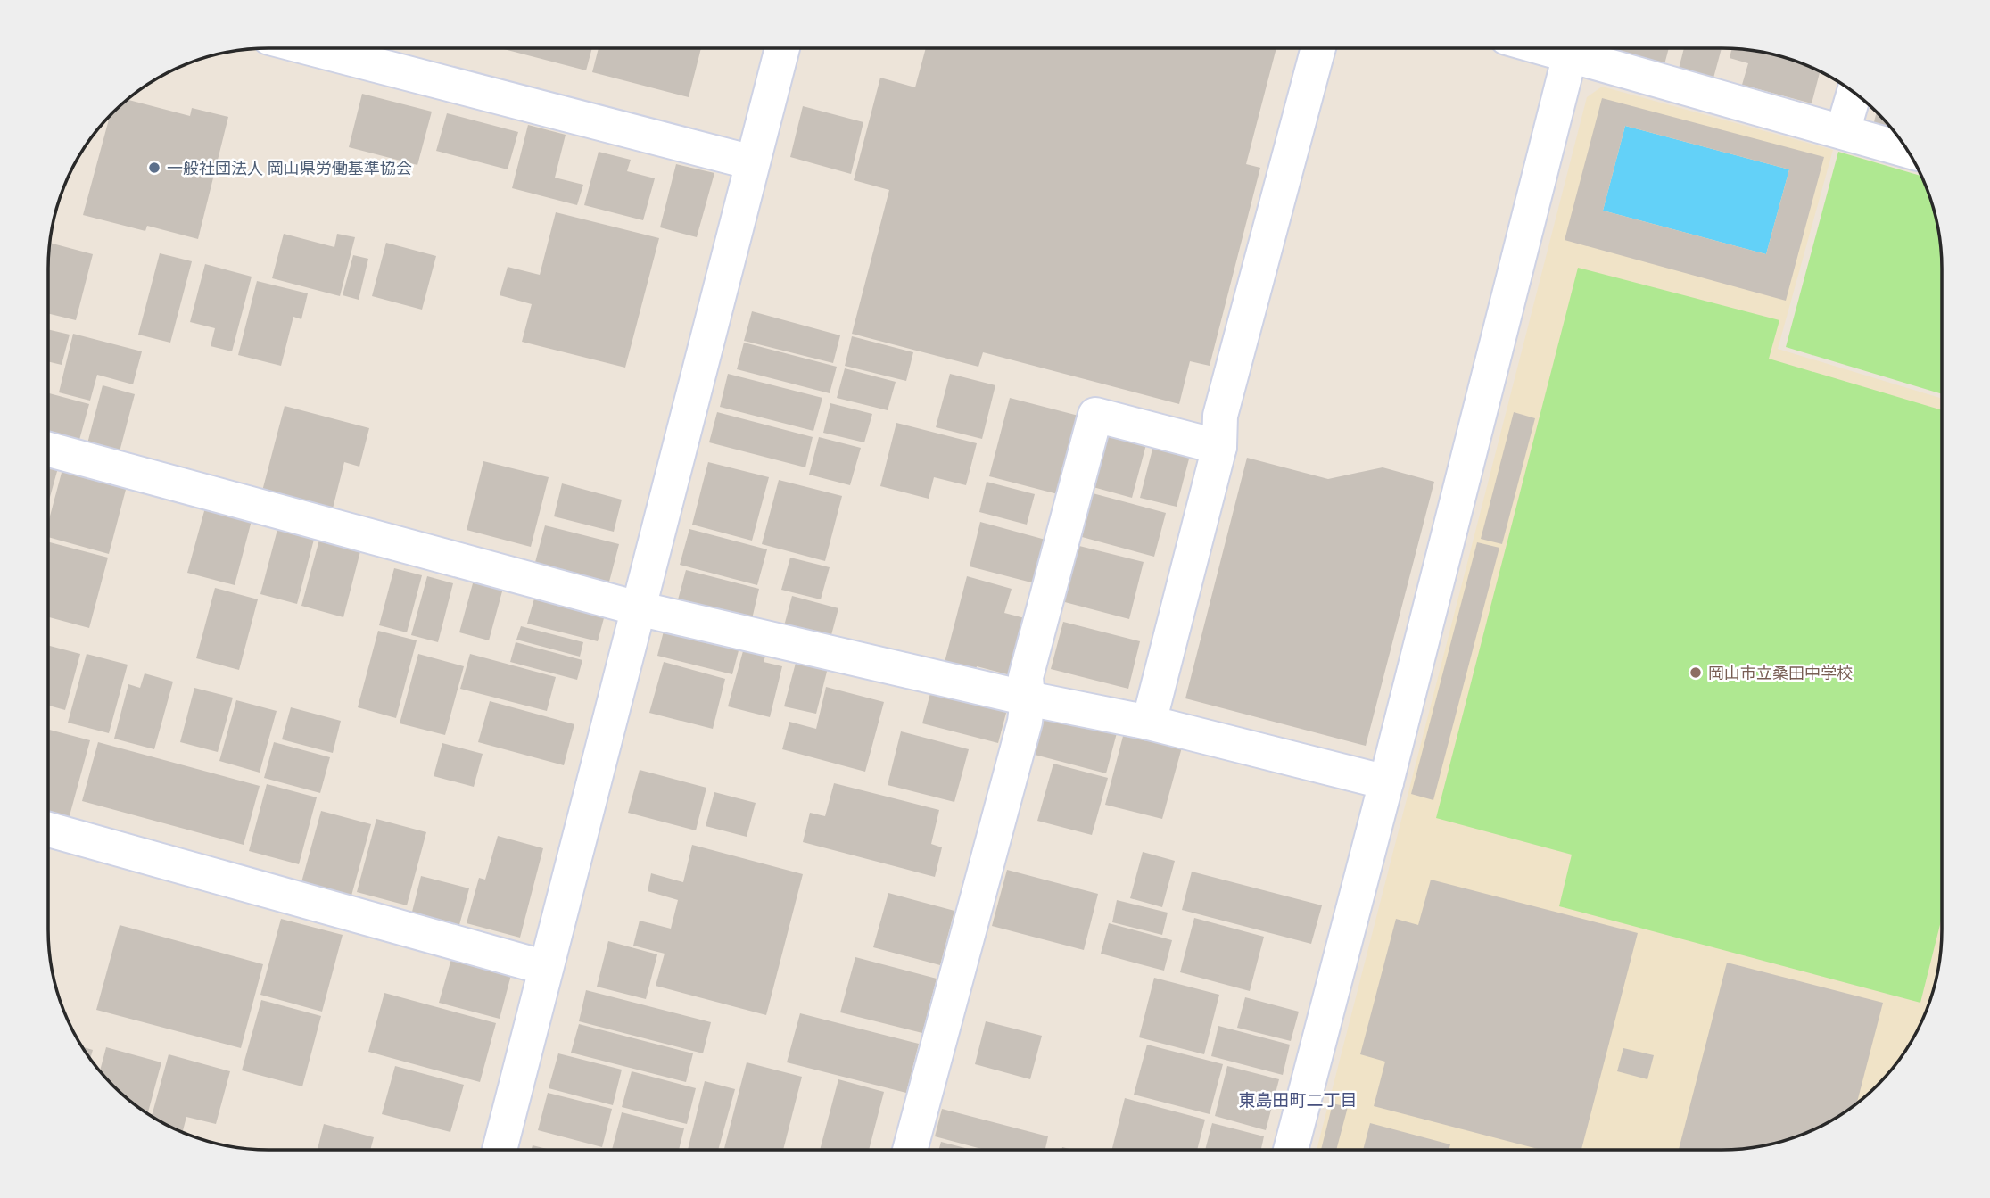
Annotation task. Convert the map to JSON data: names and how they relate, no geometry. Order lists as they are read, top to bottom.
{
  "districts": ["東島田町二丁目"],
  "places": ["一般社団法人 岡山県労働基準協会", "岡山市立桑田中学校"]
}
